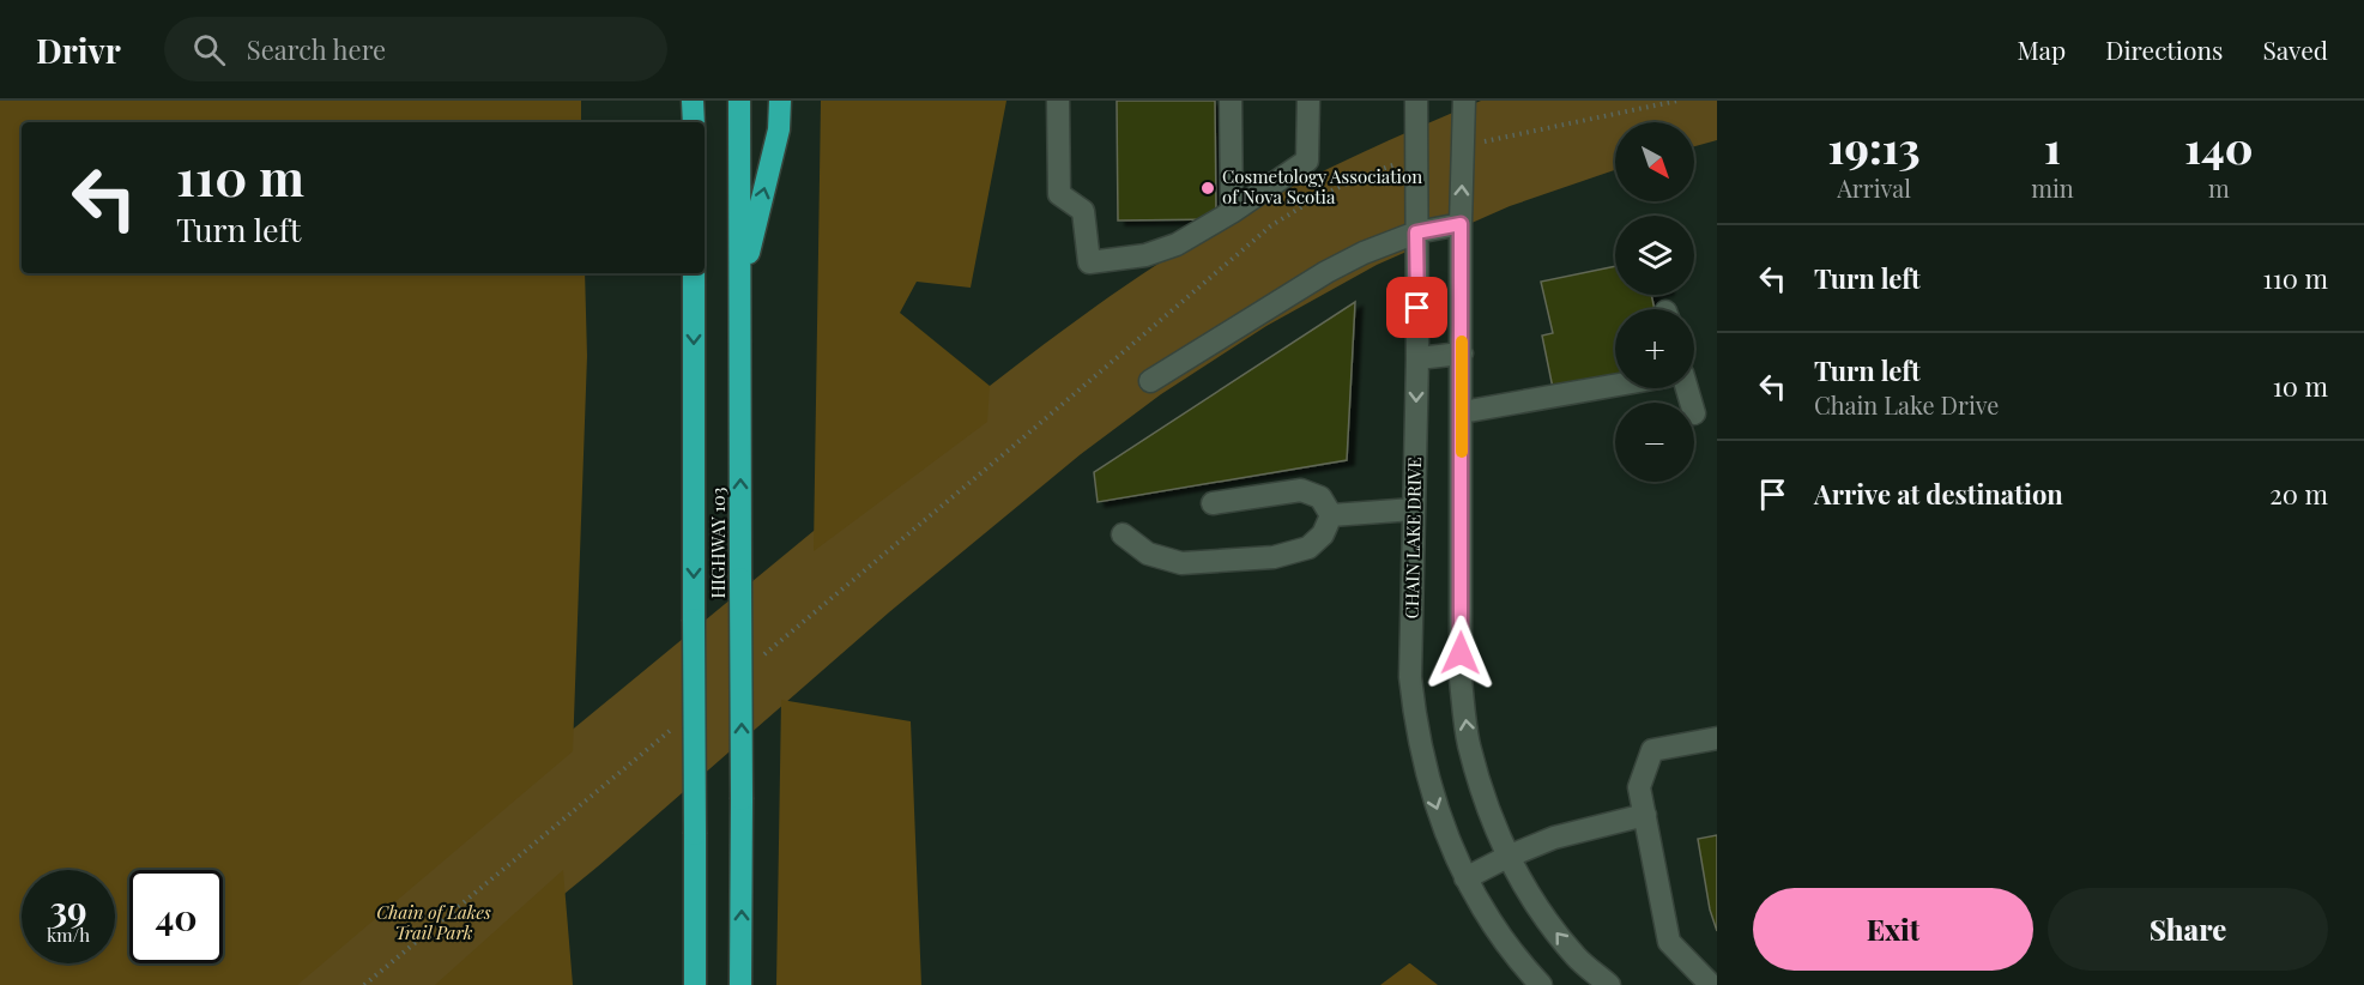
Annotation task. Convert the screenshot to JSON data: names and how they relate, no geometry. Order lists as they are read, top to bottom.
{
  "streets": {
    "highway": ["HIGHWAY 103"],
    "street": ["CHAIN LAKE DRIVE"]
  },
  "parks": ["Chain of Lakes Trail Park"],
  "places": ["Cosmetology Association of Nova Scotia"],
  "north": "bottom right",
  "page": {
    "header": "Drivr",
    "search": "Search here",
    "nav": ["Map", "Directions", "Saved"],
    "eta": [
      "19:13",
      "Arrival",
      "1",
      "min",
      "140",
      "m"
    ],
    "map_buttons": ["+", "−"],
    "turn": ["110 m", "Turn left"],
    "list": [
      {
        "name": "Turn left",
        "value": "110 m"
      },
      {
        "name": "Turn left",
        "note": "Chain Lake Drive",
        "value": "10 m"
      },
      {
        "name": "Arrive at destination",
        "value": "20 m"
      }
    ],
    "speed": "39 km/h",
    "limit": "40",
    "buttons": ["Exit", "Share"]
  }
}
